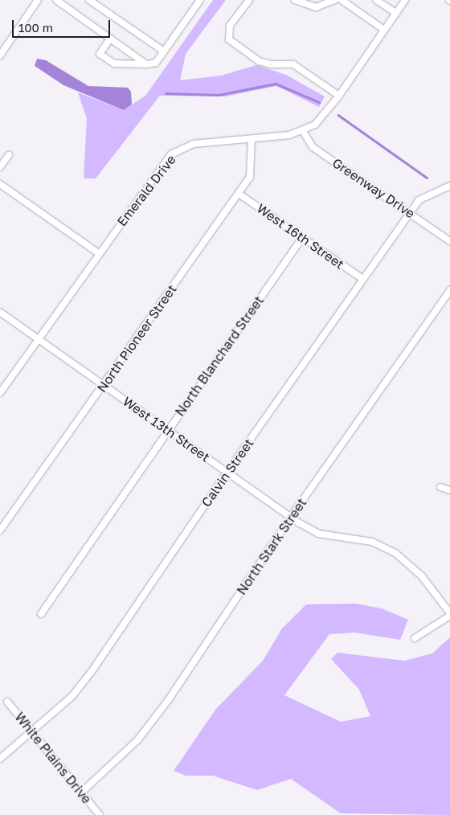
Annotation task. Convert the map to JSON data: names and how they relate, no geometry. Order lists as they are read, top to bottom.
{
  "streets": {
    "street": [
      "Greenway Drive",
      "Emerald Drive",
      "West 16th Street",
      "North Pioneer Street",
      "North Blanchard Street",
      "West 13th Street",
      "Calvin Street",
      "North Stark Street",
      "White Plains Drive"
    ]
  },
  "crossings": [
    ["Greenway Drive", "Emerald Drive"],
    ["Greenway Drive", "Calvin Street"],
    ["Emerald Drive", "North Pioneer Street"],
    ["Emerald Drive", "West 13th Street"],
    ["West 16th Street", "North Pioneer Street"],
    ["West 16th Street", "North Blanchard Street"],
    ["West 16th Street", "Calvin Street"],
    ["North Pioneer Street", "West 13th Street"],
    ["North Blanchard Street", "West 13th Street"],
    ["West 13th Street", "Calvin Street"],
    ["West 13th Street", "North Stark Street"],
    ["Calvin Street", "White Plains Drive"],
    ["North Stark Street", "White Plains Drive"]
  ],
  "scale_bar": "100 m"
}
